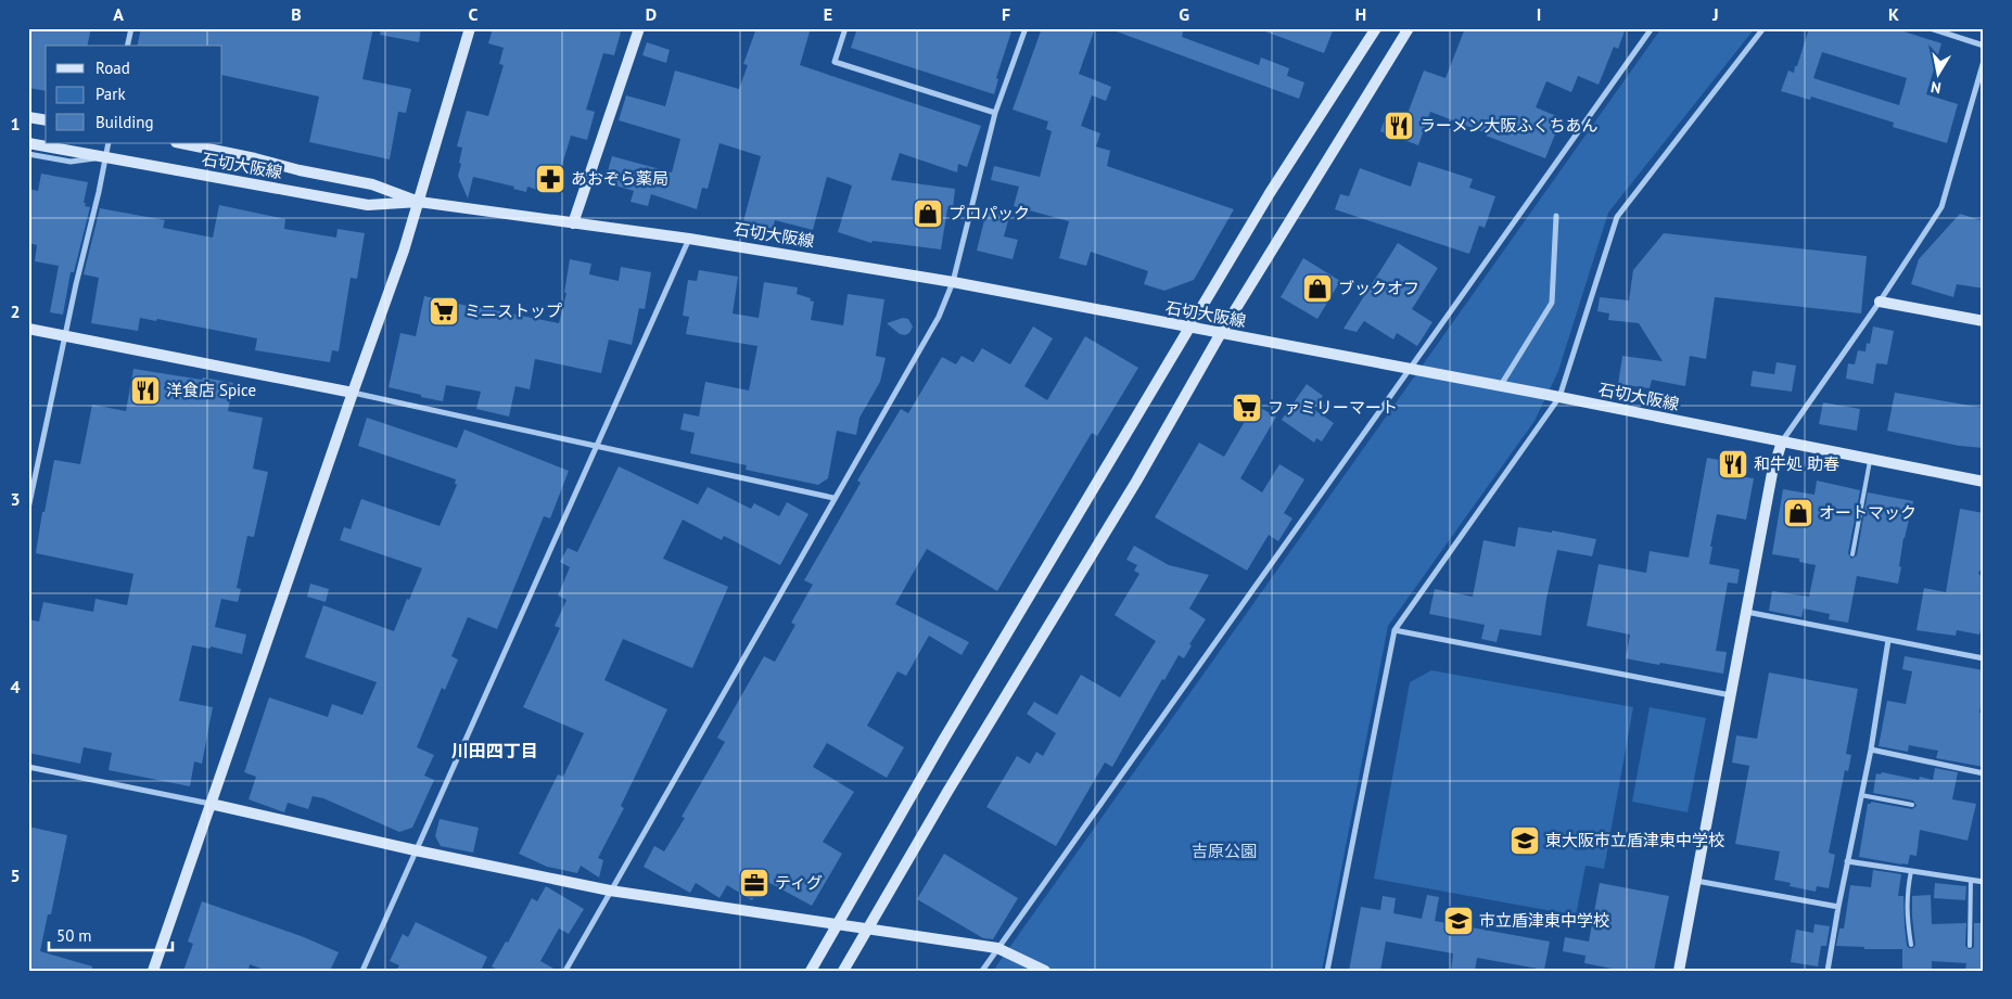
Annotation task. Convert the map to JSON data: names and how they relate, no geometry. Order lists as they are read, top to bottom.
{
  "streets": {
    "street": ["石切大阪線"]
  },
  "districts": ["川田四丁目"],
  "parks": ["吉原公園"],
  "places": {
    "restaurant": ["ラーメン大阪ふくちあん", "洋食店 Spice", "和牛処 助春"],
    "pharmacy": ["あおぞら薬局"],
    "shop": ["プロパック", "ブックオフ", "オートマック"],
    "supermarket": ["ミニストップ", "ファミリーマート"],
    "school or university": ["東大阪市立盾津東中学校", "市立盾津東中学校"],
    "office": ["ティグ"]
  },
  "legend": ["Road", "Park", "Building"],
  "scale_bar": "50 m",
  "north": "bottom",
  "grid": {
    "columns": [
      "A",
      "B",
      "C",
      "D",
      "E",
      "F",
      "G",
      "H",
      "I",
      "J",
      "K"
    ],
    "rows": [
      "1",
      "2",
      "3",
      "4",
      "5"
    ]
  }
}
